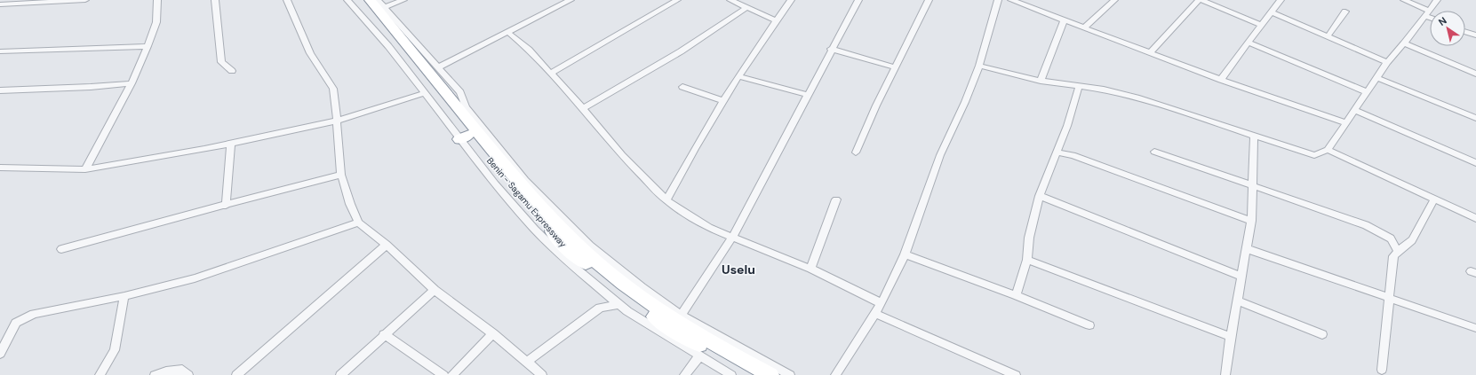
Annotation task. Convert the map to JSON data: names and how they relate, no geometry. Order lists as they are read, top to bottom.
{
  "streets": {
    "highway": ["Benin - Sagamu Expressway"]
  },
  "districts": ["Uselu"],
  "north": "top left"
}
